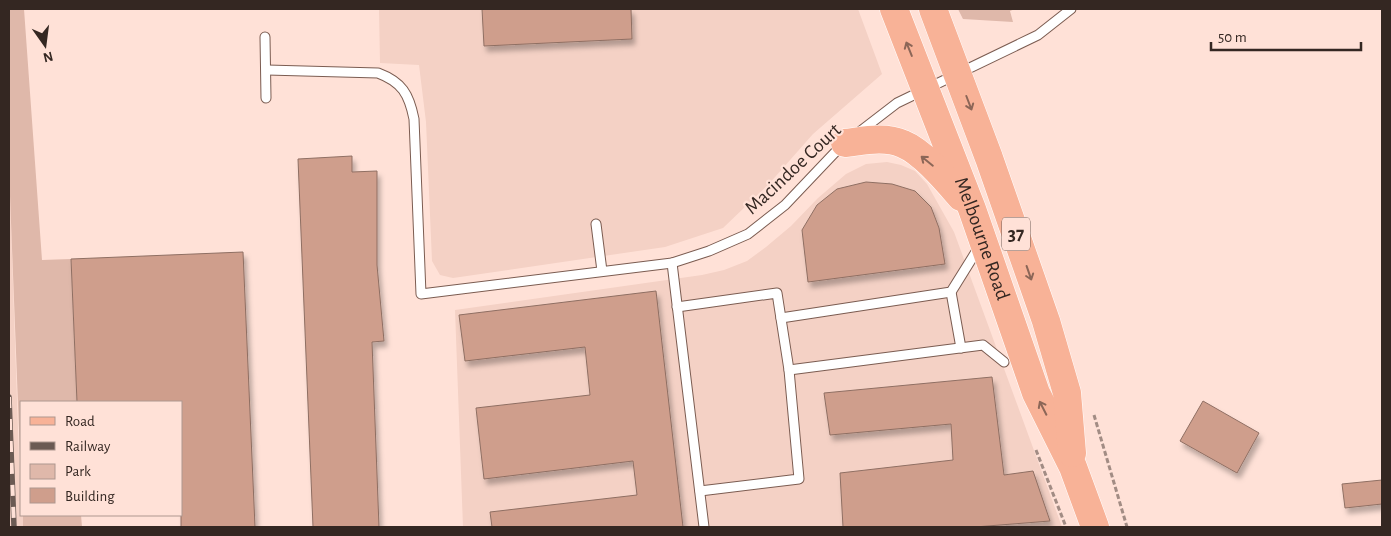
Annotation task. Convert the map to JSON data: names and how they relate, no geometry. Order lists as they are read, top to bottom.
{
  "streets": {
    "main road": ["37", "Melbourne Road"],
    "lane": ["Macindoe Court"]
  },
  "crossings": [
    ["Macindoe Court", "Melbourne Road"]
  ],
  "legend": [
    "Road",
    "Railway",
    "Park",
    "Building"
  ],
  "scale_bar": "50 m",
  "north": "bottom"
}
